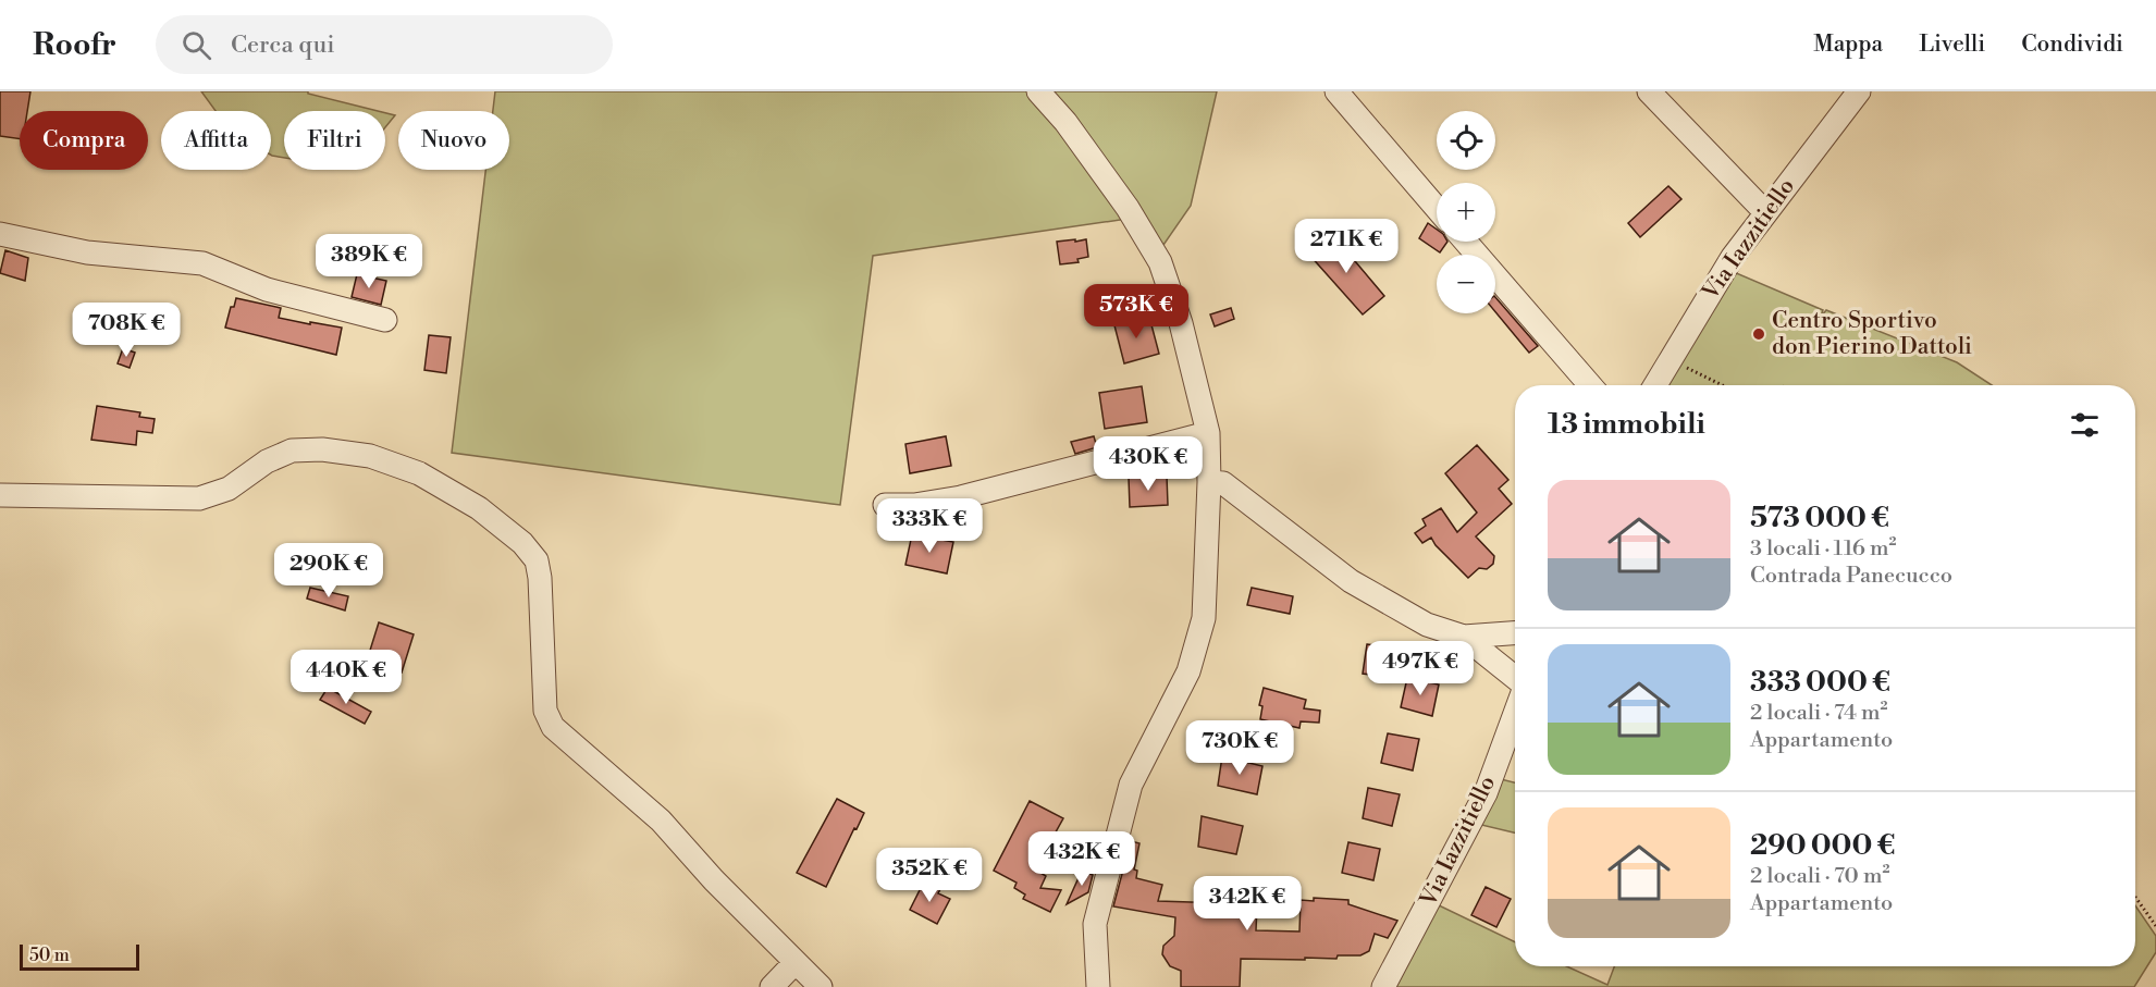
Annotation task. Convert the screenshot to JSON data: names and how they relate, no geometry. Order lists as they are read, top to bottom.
{
  "streets": {
    "street": ["Via Iazzitiello"]
  },
  "places": ["Centro Sportivo don Pierino Dattoli"],
  "scale_bar": "50 m",
  "page": {
    "header": "Roofr",
    "search": "Cerca qui",
    "nav": ["Mappa", "Livelli", "Condividi"],
    "map_buttons": ["+", "−"],
    "chip": [
      "Compra",
      "Affitta",
      "Filtri",
      "Nuovo"
    ],
    "price": [
      "271K €",
      "389K €",
      "573K €",
      "708K €",
      "430K €",
      "333K €",
      "290K €",
      "497K €",
      "440K €",
      "730K €",
      "432K €",
      "352K €",
      "342K €"
    ],
    "heading": "13 immobili",
    "list": [
      {
        "name": "573 000 €",
        "note": "3 locali · 116 m² · Contrada Panecucco"
      },
      {
        "name": "333 000 €",
        "note": "2 locali · 74 m² · Appartamento"
      },
      {
        "name": "290 000 €",
        "note": "2 locali · 70 m² · Appartamento"
      }
    ],
    "scale": "50 m"
  }
}
